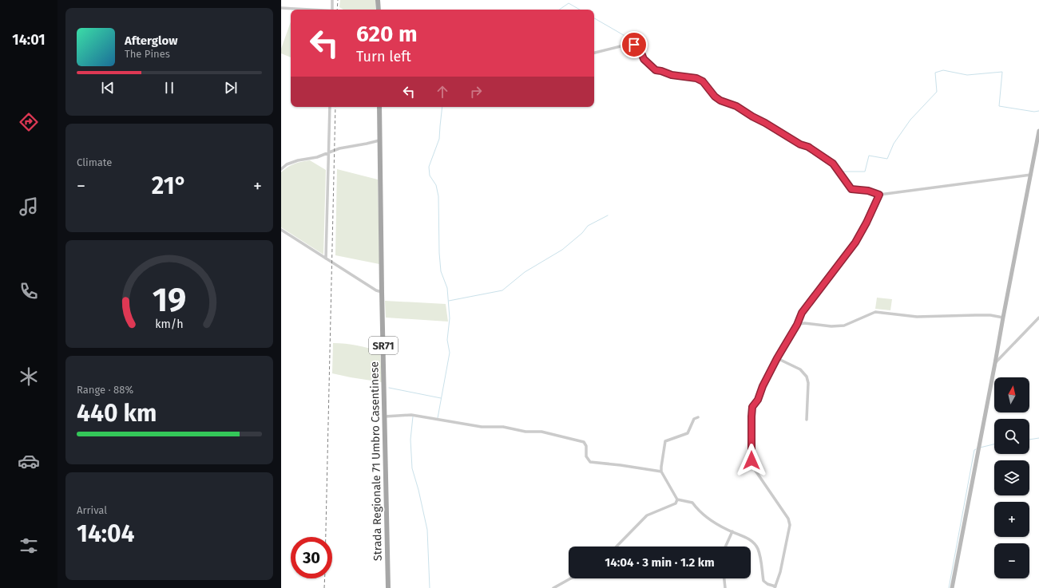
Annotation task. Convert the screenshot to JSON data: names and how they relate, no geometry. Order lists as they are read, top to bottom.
{
  "streets": {
    "main road": ["SR71", "Strada Regionale 71 Umbro Casentinese"]
  },
  "north": "top",
  "page": {
    "tabs": "14:01",
    "turn": ["620 m", "Turn left"],
    "song": ["Afterglow", "The Pines"],
    "tile": [
      "Climate",
      ["Range · 88%", "440 km"],
      ["Arrival", "14:04"]
    ],
    "heat": ["−", "21°", "+"],
    "map_buttons": ["+", "−"],
    "limit": "30",
    "trip": "14:04 · 3 min · 1.2 km",
    "gauge": ["19", "km/h"]
  }
}
